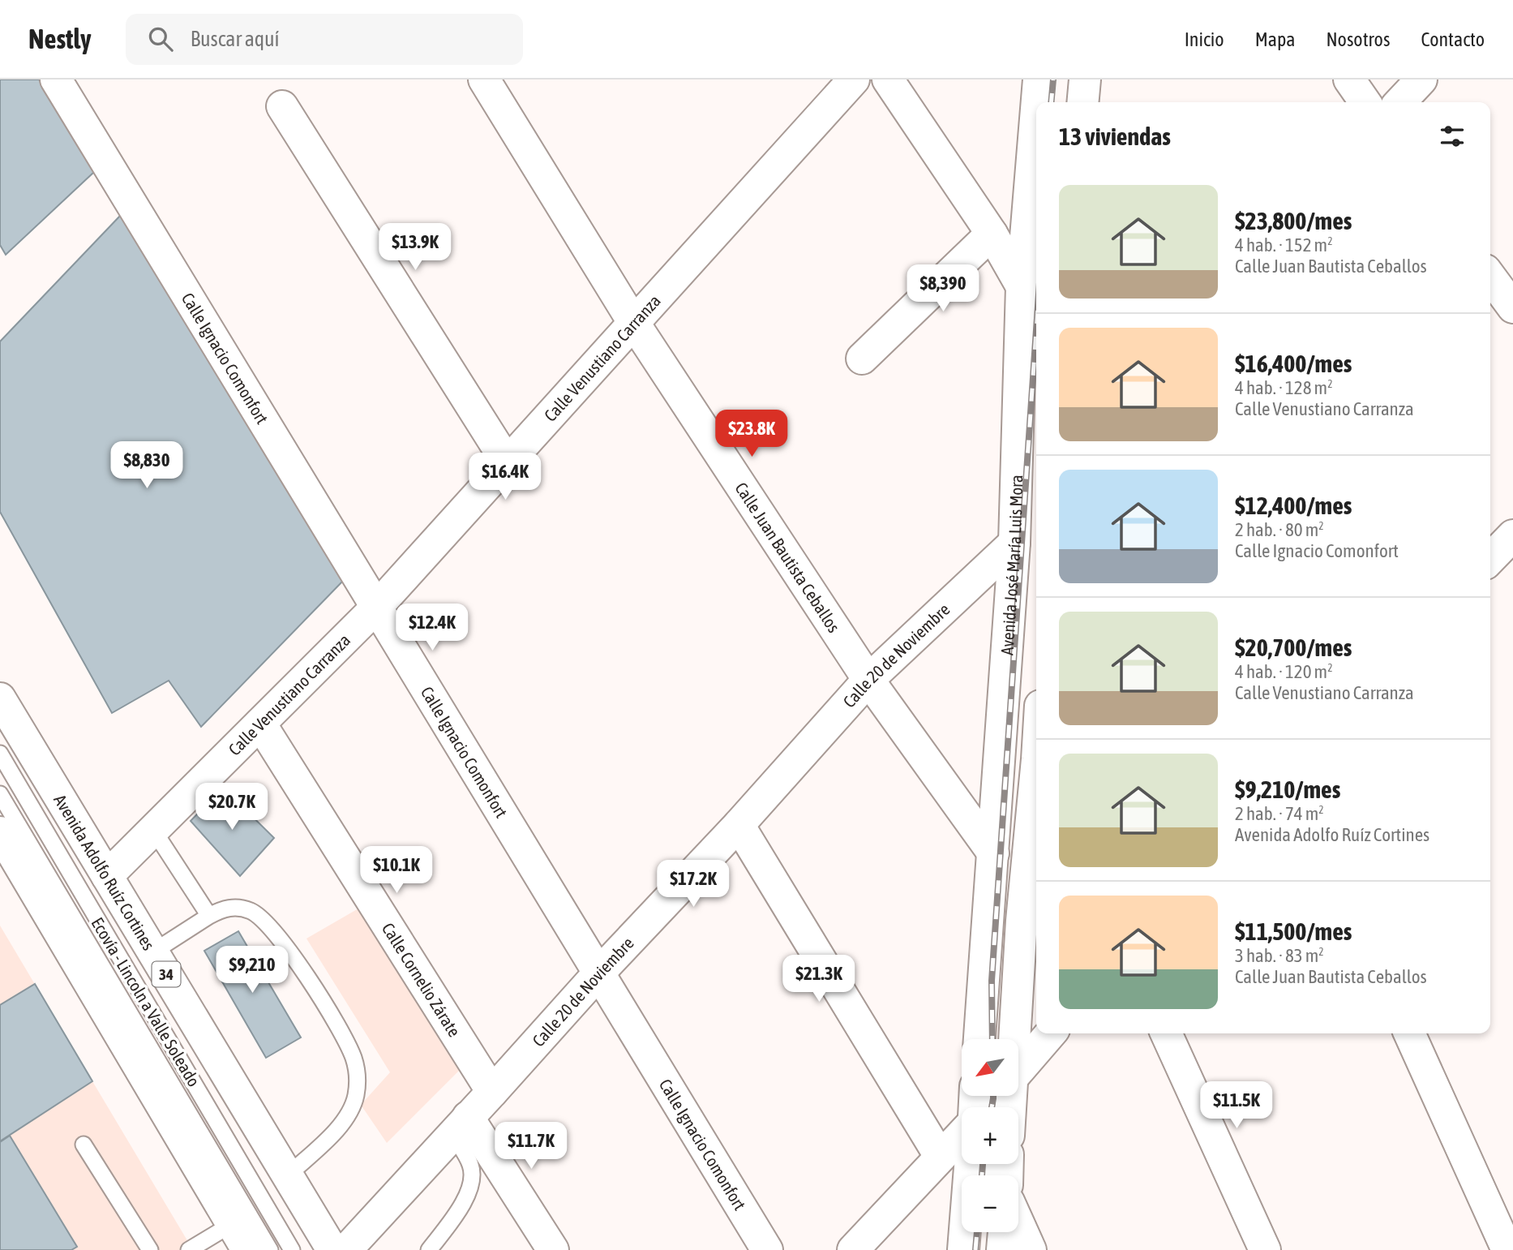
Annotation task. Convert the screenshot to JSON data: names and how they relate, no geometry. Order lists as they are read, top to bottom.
{
  "streets": {
    "street": [
      "Calle Venustiano Carranza",
      "Calle Ignacio Comonfort",
      "Calle Juan Bautista Ceballos",
      "Avenida José María Luis Mora",
      "Calle 20 de Noviembre",
      "Avenida Adolfo Ruíz Cortines",
      "34",
      "Calle Cornelio Zárate"
    ],
    "lane": ["Ecovía - Lincoln a Valle Soleado"]
  },
  "crossings": [
    ["Calle Venustiano Carranza", "Calle Ignacio Comonfort"],
    ["Calle Venustiano Carranza", "Calle Juan Bautista Ceballos"],
    ["Calle Venustiano Carranza", "Avenida Adolfo Ruíz Cortines"],
    ["Calle Venustiano Carranza", "Calle Cornelio Zárate"],
    ["Calle Ignacio Comonfort", "Calle 20 de Noviembre"],
    ["Calle Juan Bautista Ceballos", "Avenida José María Luis Mora"],
    ["Calle Juan Bautista Ceballos", "Calle 20 de Noviembre"],
    ["Avenida José María Luis Mora", "Calle 20 de Noviembre"],
    ["Calle 20 de Noviembre", "Calle Cornelio Zárate"]
  ],
  "north": "bottom left",
  "page": {
    "header": "Nestly",
    "search": "Buscar aquí",
    "nav": [
      "Inicio",
      "Mapa",
      "Nosotros",
      "Contacto"
    ],
    "heading": "13 viviendas",
    "list": [
      {
        "name": "$23,800/mes",
        "note": "4 hab. · 152 m² · Calle Juan Bautista Ceballos"
      },
      {
        "name": "$16,400/mes",
        "note": "4 hab. · 128 m² · Calle Venustiano Carranza"
      },
      {
        "name": "$12,400/mes",
        "note": "2 hab. · 80 m² · Calle Ignacio Comonfort"
      },
      {
        "name": "$20,700/mes",
        "note": "4 hab. · 120 m² · Calle Venustiano Carranza"
      },
      {
        "name": "$9,210/mes",
        "note": "2 hab. · 74 m² · Avenida Adolfo Ruíz Cortines"
      },
      {
        "name": "$11,500/mes",
        "note": "3 hab. · 83 m² · Calle Juan Bautista Ceballos"
      }
    ],
    "price": [
      "$13.9K",
      "$8,390",
      "$23.8K",
      "$8,830",
      "$16.4K",
      "$12.4K",
      "$20.7K",
      "$10.1K",
      "$17.2K",
      "$9,210",
      "$21.3K",
      "$11.5K",
      "$11.7K"
    ],
    "map_buttons": ["+", "−"]
  }
}
